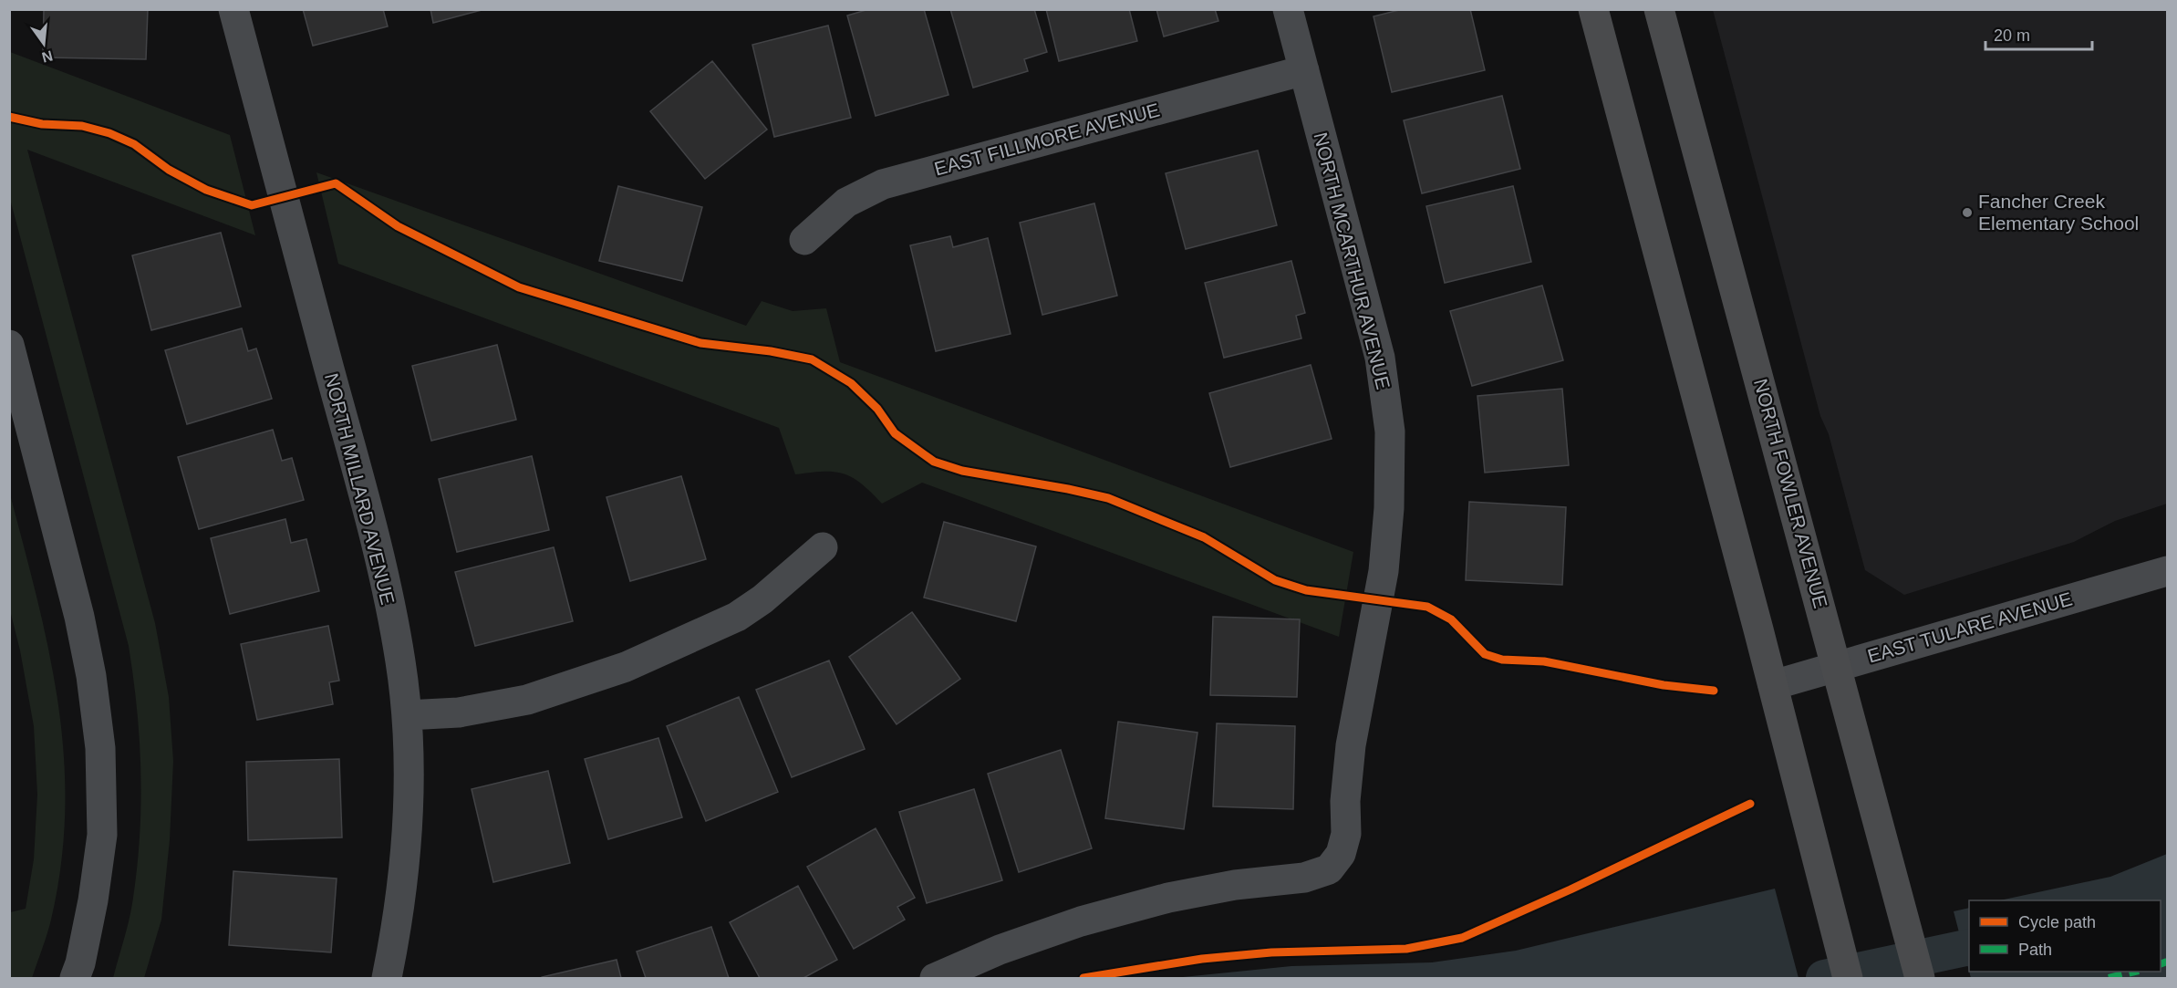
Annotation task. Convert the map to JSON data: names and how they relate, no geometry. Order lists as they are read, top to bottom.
{
  "streets": {
    "main road": ["NORTH FOWLER AVENUE"],
    "street": [
      "EAST FILLMORE AVENUE",
      "NORTH MCARTHUR AVENUE",
      "NORTH MILLARD AVENUE",
      "EAST TULARE AVENUE"
    ]
  },
  "crossings": [
    ["EAST FILLMORE AVENUE", "NORTH MCARTHUR AVENUE"],
    ["NORTH FOWLER AVENUE", "EAST TULARE AVENUE"]
  ],
  "places": ["Fancher Creek Elementary School"],
  "legend": ["Cycle path", "Path"],
  "scale_bar": "20 m",
  "north": "bottom"
}
